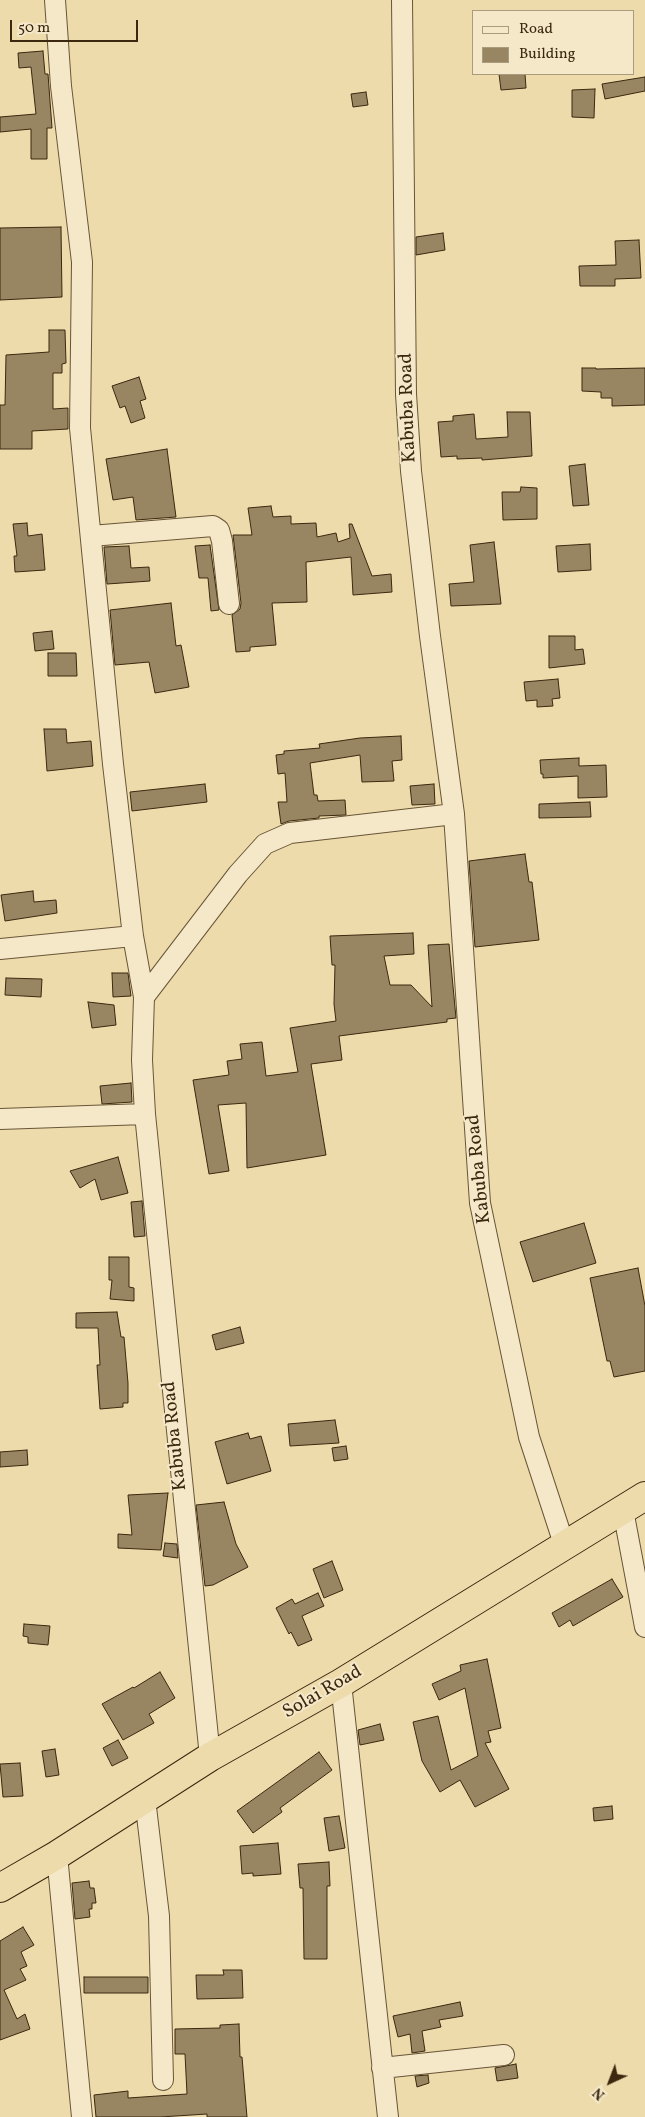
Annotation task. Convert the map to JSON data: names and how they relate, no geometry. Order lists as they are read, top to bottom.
{
  "streets": {
    "highway": ["Solai Road"],
    "street": ["Kabuba Road"]
  },
  "crossings": [
    ["Kabuba Road", "Solai Road"]
  ],
  "legend": ["Road", "Building"],
  "scale_bar": "50 m",
  "north": "bottom left"
}
